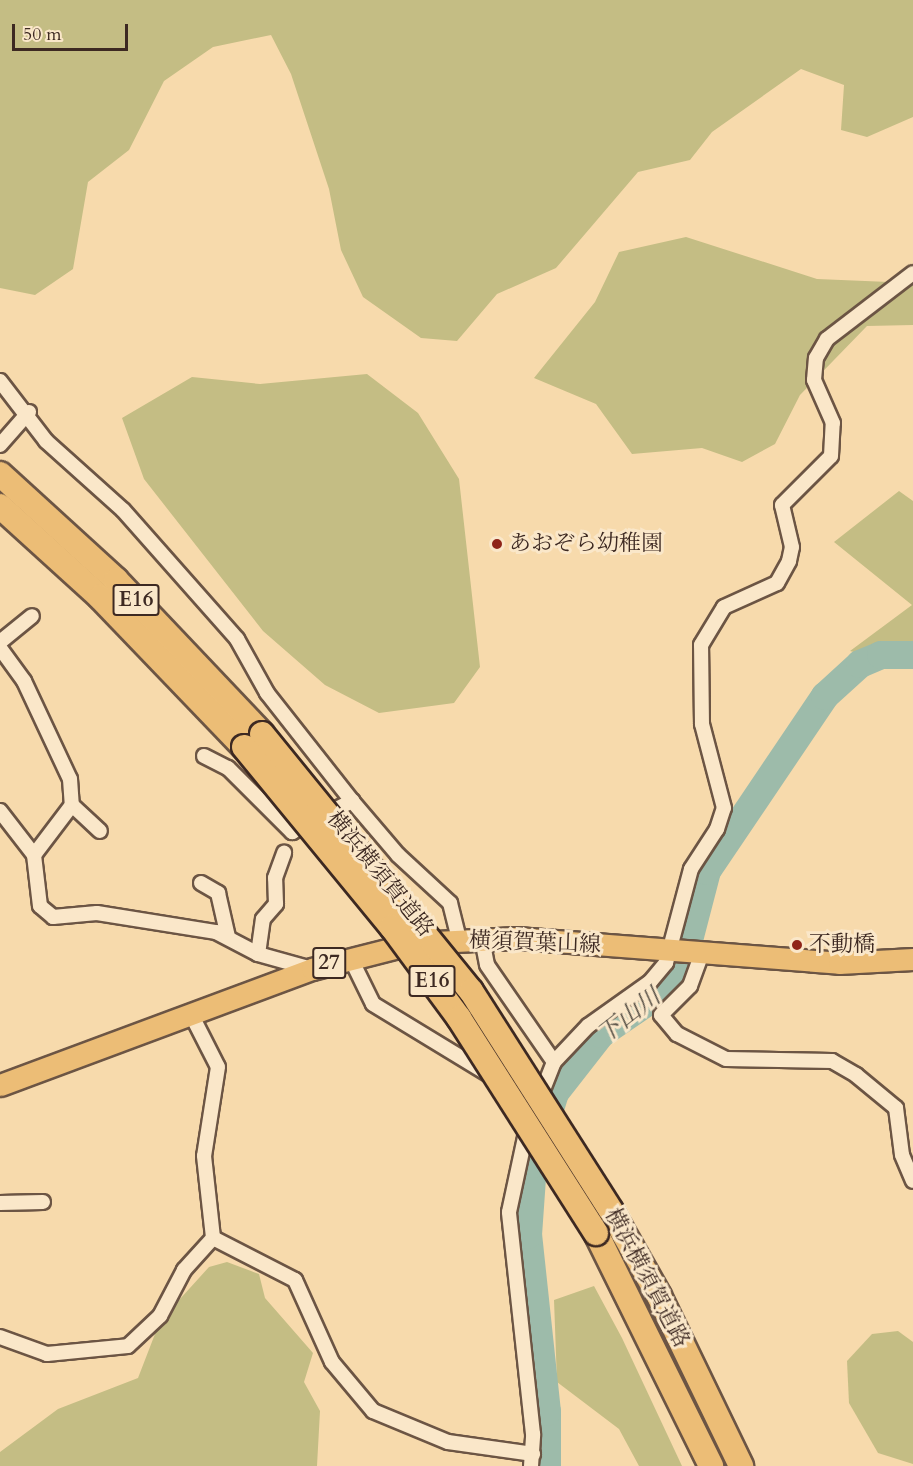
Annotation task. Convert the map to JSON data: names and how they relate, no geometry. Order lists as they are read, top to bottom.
{
  "streets": {
    "highway": ["E16", "横浜横須賀道路"],
    "main road": ["横須賀葉山線", "27"]
  },
  "water": ["下山川"],
  "places": ["あおぞら幼稚園", "不動橋"],
  "scale_bar": "50 m"
}
